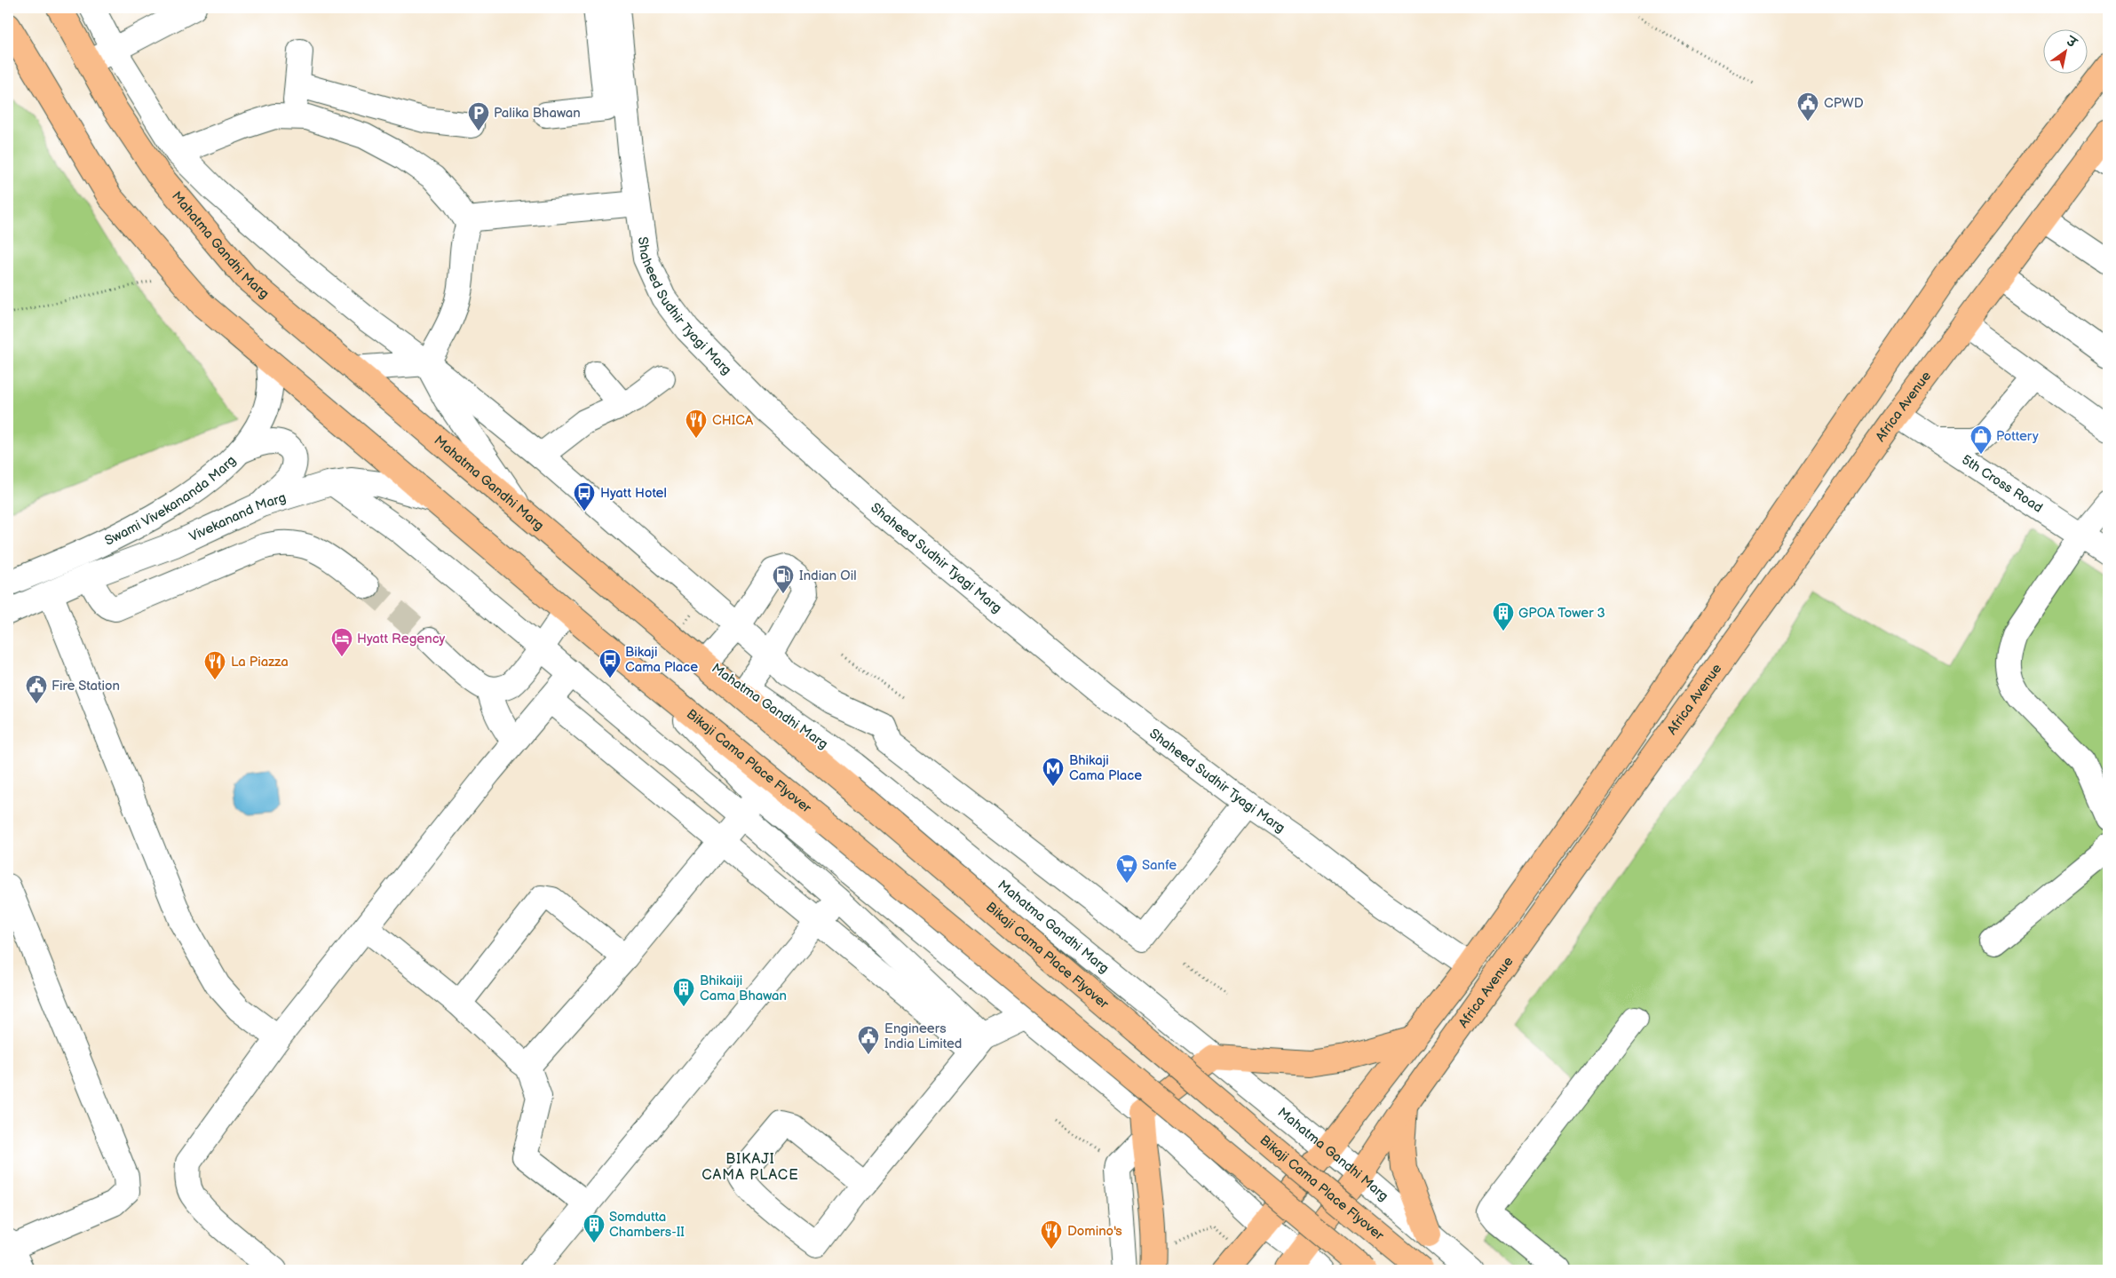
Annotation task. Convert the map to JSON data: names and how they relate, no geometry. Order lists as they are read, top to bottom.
{
  "streets": {
    "main road": ["Mahatma Gandhi Marg", "Africa Avenue", "Bikaji Cama Place Flyover"],
    "street": [
      "Shaheed Sudhir Tyagi Marg",
      "5th Cross Road",
      "Swami Vivekananda Marg",
      "Vivekanand Marg"
    ]
  },
  "crossings": [
    ["Mahatma Gandhi Marg", "Africa Avenue"],
    ["Mahatma Gandhi Marg", "Bikaji Cama Place Flyover"],
    ["Shaheed Sudhir Tyagi Marg", "Africa Avenue"],
    ["Africa Avenue", "5th Cross Road"]
  ],
  "districts": ["BIKAJI CAMA PLACE"],
  "places": {
    "public building": ["CPWD", "Fire Station", "Engineers India Limited"],
    "parking": ["Palika Bhawan"],
    "restaurant": ["CHICA", "La Piazza", "Domino's"],
    "shop": ["Pottery"],
    "bus stop": ["Hyatt Hotel", "Bikaji Cama Place"],
    "fuel station": ["Indian Oil"],
    "building": ["GPOA Tower 3", "Bhikaiji Cama Bhawan", "Somdutta Chambers-II"],
    "hotel": ["Hyatt Regency"],
    "metro station": ["Bhikaji Cama Place"],
    "supermarket": ["Sanfe"]
  },
  "north": "top right"
}
